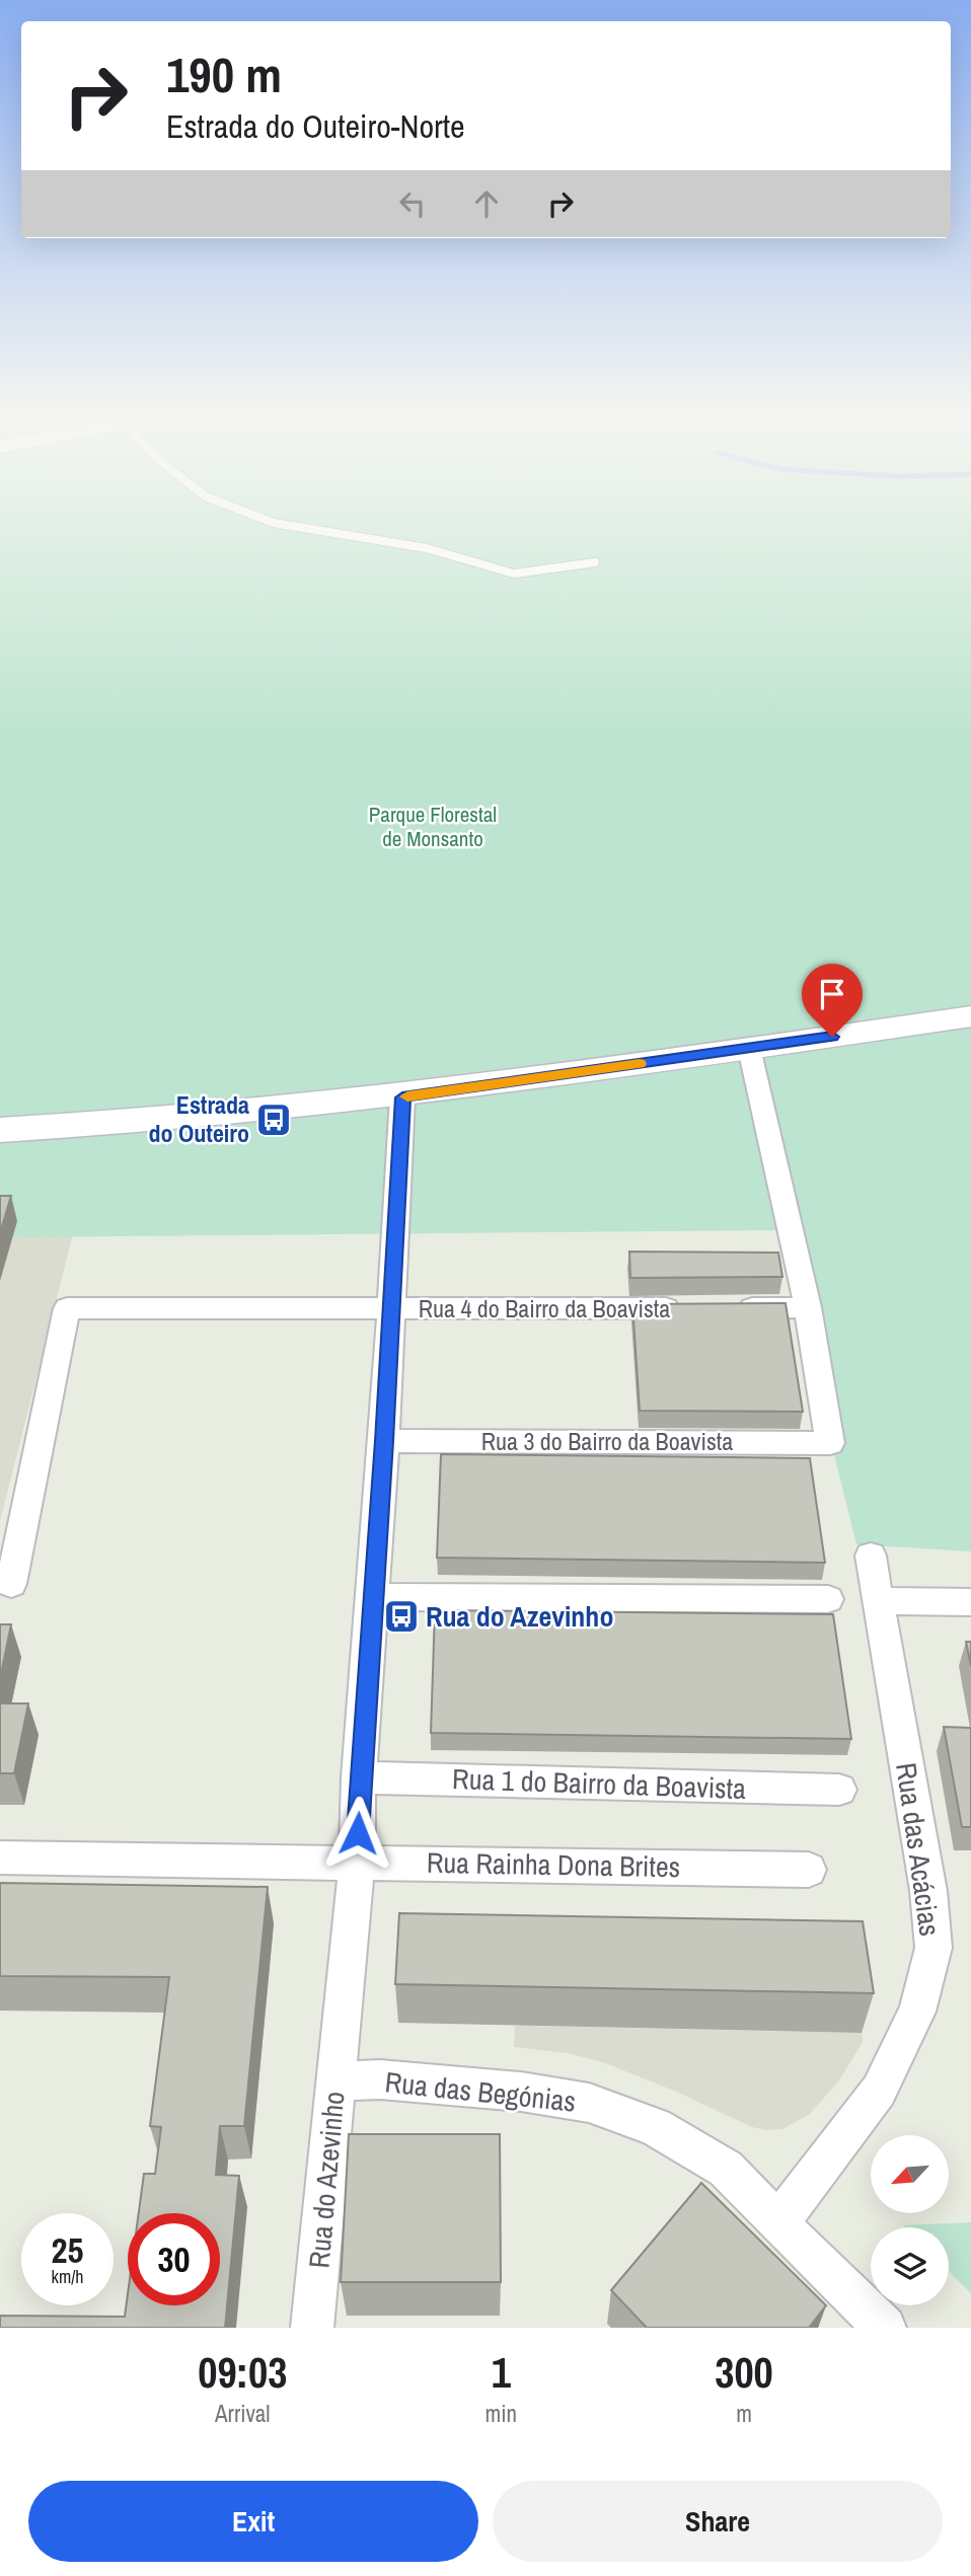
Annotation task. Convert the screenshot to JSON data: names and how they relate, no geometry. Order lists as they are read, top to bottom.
{
  "streets": {
    "street": [
      "Rua 4 do Bairro da Boavista",
      "Rua 3 do Bairro da Boavista",
      "Rua 1 do Bairro da Boavista",
      "Rua das Acácias",
      "Rua Rainha Dona Brites",
      "Rua das Begónias",
      "Rua do Azevinho"
    ]
  },
  "crossings": [
    ["Rua 4 do Bairro da Boavista", "Rua do Azevinho"],
    ["Rua 3 do Bairro da Boavista", "Rua do Azevinho"],
    ["Rua 1 do Bairro da Boavista", "Rua do Azevinho"],
    ["Rua das Acácias", "Rua das Begónias"],
    ["Rua Rainha Dona Brites", "Rua do Azevinho"],
    ["Rua das Begónias", "Rua do Azevinho"]
  ],
  "parks": ["Parque Florestal de Monsanto"],
  "places": {
    "bus stop": ["Estrada do Outeiro", "Rua do Azevinho"]
  },
  "north": "bottom left",
  "page": {
    "turn": ["190 m", "Estrada do Outeiro-Norte"],
    "speed": "25 km/h",
    "limit": "30",
    "eta": [
      "09:03",
      "Arrival",
      "1",
      "min",
      "300",
      "m"
    ],
    "buttons": ["Exit", "Share"]
  }
}
